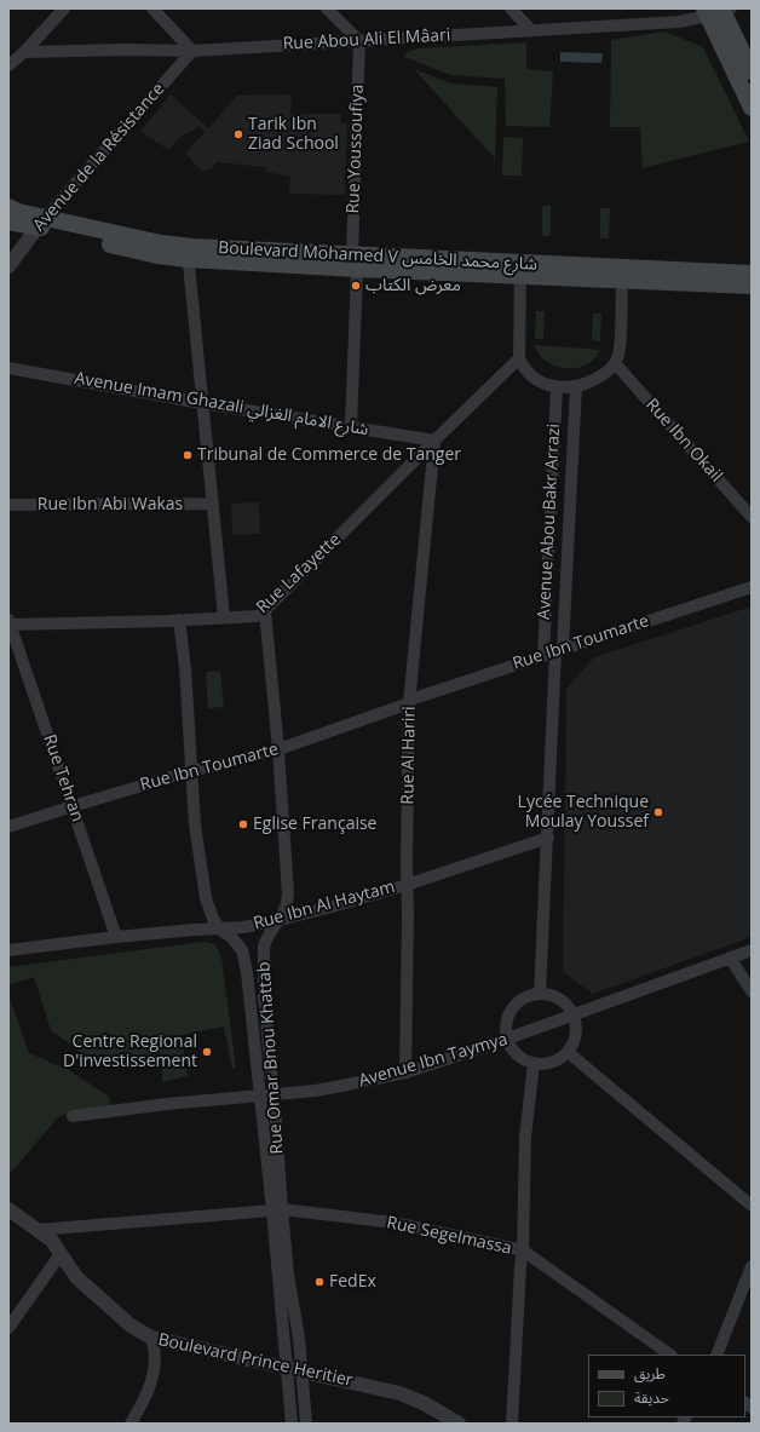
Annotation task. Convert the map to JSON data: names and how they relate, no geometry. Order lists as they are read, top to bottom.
{
  "streets": {
    "main road": ["Boulevard Mohamed V شارع محمد الخامس"],
    "street": [
      "Rue Abou Ali El Mâari",
      "Rue Youssoufiya",
      "Avenue de la Résistance",
      "Avenue Imam Ghazali شارع الامام الغزالي",
      "Rue Ibn Okail",
      "Rue Ibn Abi Wakas",
      "Avenue Abou Bakr Arrazi",
      "Rue Lafayette",
      "Rue Ibn Toumarte",
      "Rue Al Hariri",
      "Rue Tehran",
      "Rue Ibn Al Haytam",
      "Rue Omar Bnou Khattab",
      "Avenue Ibn Taymya",
      "Rue Segelmassa",
      "Boulevard Prince Heritier"
    ]
  },
  "crossings": [
    ["Rue Abou Ali El Mâari", "Rue Youssoufiya"],
    ["Rue Abou Ali El Mâari", "Avenue de la Résistance"],
    ["Rue Youssoufiya", "Boulevard Mohamed V شارع محمد الخامس"],
    ["Rue Youssoufiya", "Avenue Imam Ghazali شارع الامام الغزالي"],
    ["Avenue de la Résistance", "Boulevard Mohamed V شارع محمد الخامس"],
    ["Boulevard Mohamed V شارع محمد الخامس", "Rue Ibn Okail"],
    ["Boulevard Mohamed V شارع محمد الخامس", "Avenue Abou Bakr Arrazi"],
    ["Boulevard Mohamed V شارع محمد الخامس", "Rue Lafayette"],
    ["Avenue Imam Ghazali شارع الامام الغزالي", "Rue Lafayette"],
    ["Avenue Imam Ghazali شارع الامام الغزالي", "Rue Al Hariri"],
    ["Rue Ibn Okail", "Avenue Abou Bakr Arrazi"],
    ["Rue Ibn Okail", "Rue Lafayette"],
    ["Avenue Abou Bakr Arrazi", "Rue Lafayette"],
    ["Avenue Abou Bakr Arrazi", "Rue Ibn Toumarte"],
    ["Avenue Abou Bakr Arrazi", "Rue Ibn Al Haytam"],
    ["Rue Lafayette", "Rue Al Hariri"],
    ["Rue Lafayette", "Rue Tehran"],
    ["Rue Lafayette", "Rue Omar Bnou Khattab"],
    ["Rue Ibn Toumarte", "Rue Al Hariri"],
    ["Rue Ibn Toumarte", "Rue Tehran"],
    ["Rue Ibn Toumarte", "Rue Omar Bnou Khattab"],
    ["Rue Al Hariri", "Rue Ibn Al Haytam"],
    ["Rue Al Hariri", "Avenue Ibn Taymya"],
    ["Rue Tehran", "Rue Ibn Al Haytam"],
    ["Rue Ibn Al Haytam", "Rue Omar Bnou Khattab"],
    ["Rue Omar Bnou Khattab", "Avenue Ibn Taymya"],
    ["Rue Omar Bnou Khattab", "Rue Segelmassa"],
    ["Rue Omar Bnou Khattab", "Boulevard Prince Heritier"],
    ["Rue Segelmassa", "Boulevard Prince Heritier"]
  ],
  "places": [
    "Tarik Ibn Ziad School",
    "معرض الكتاب",
    "Tribunal de Commerce de Tanger",
    "Lycée Technique Moulay Youssef",
    "Eglise Française",
    "Centre Regional D'investissement",
    "FedEx"
  ],
  "legend": ["طريق", "حديقة"]
}
